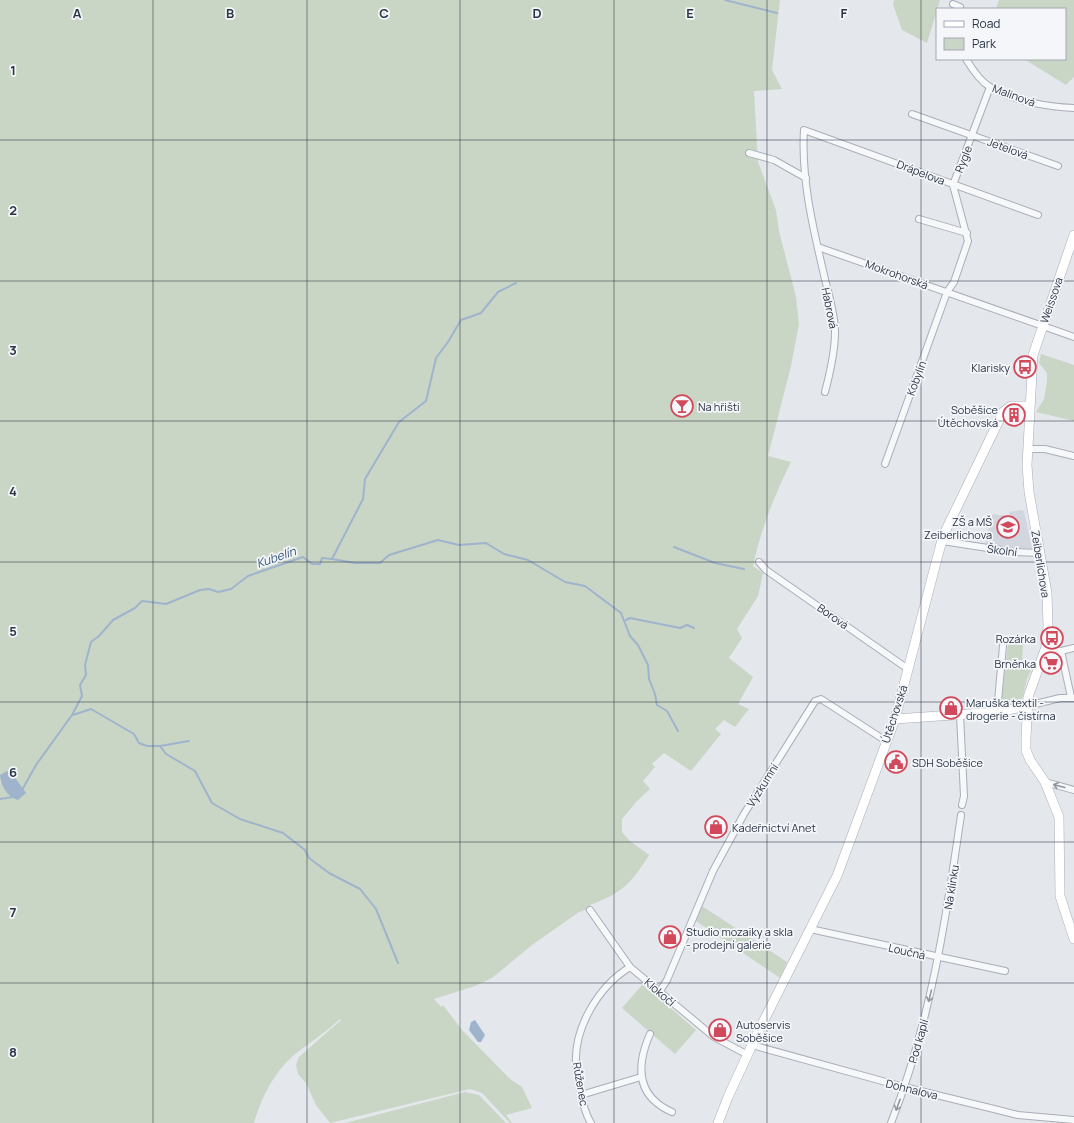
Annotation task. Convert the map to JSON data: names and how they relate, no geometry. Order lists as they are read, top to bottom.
{
  "streets": {
    "street": [
      "Malinová",
      "Jetelová",
      "Rygle",
      "Drápelova",
      "Mokrohorská",
      "Weissova",
      "Habrová",
      "Kobylín",
      "Školní",
      "Zeiberlichova",
      "Borová",
      "Útěchovská",
      "Výzkumní",
      "Na klínku",
      "Loučná",
      "Klokočí",
      "Pod kaplí",
      "Růženec",
      "Dohnalova"
    ]
  },
  "crossings": [
    ["Malinová", "Rygle"],
    ["Jetelová", "Rygle"],
    ["Rygle", "Drápelova"],
    ["Rygle", "Mokrohorská"],
    ["Rygle", "Kobylín"],
    ["Mokrohorská", "Weissova"],
    ["Mokrohorská", "Habrová"],
    ["Mokrohorská", "Kobylín"],
    ["Weissova", "Zeiberlichova"],
    ["Školní", "Zeiberlichova"],
    ["Školní", "Útěchovská"],
    ["Zeiberlichova", "Útěchovská"],
    ["Borová", "Útěchovská"],
    ["Útěchovská", "Výzkumní"],
    ["Útěchovská", "Loučná"],
    ["Útěchovská", "Klokočí"],
    ["Útěchovská", "Dohnalova"],
    ["Výzkumní", "Klokočí"],
    ["Na klínku", "Loučná"],
    ["Na klínku", "Pod kaplí"],
    ["Loučná", "Pod kaplí"],
    ["Klokočí", "Růženec"],
    ["Pod kaplí", "Dohnalova"]
  ],
  "one_way": ["Pod kaplí"],
  "water": ["Kubelín"],
  "places": {
    "bus stop": ["Klarisky", "Rozárka"],
    "bar": ["Na hřišti"],
    "building": ["Soběšice Útěchovská"],
    "school or university": ["ZŠ a MŠ Zeiberlichova"],
    "supermarket": ["Brněnka"],
    "shop": [
      "Maruška textil - drogerie - čistírna",
      "Kadeřnictví Anet",
      "Studio mozaiky a skla - prodejní galerie",
      "Autoservis Soběšice"
    ],
    "public building": ["SDH Soběšice"]
  },
  "legend": ["Road", "Park"],
  "grid": {
    "columns": [
      "A",
      "B",
      "C",
      "D",
      "E",
      "F"
    ],
    "rows": [
      "1",
      "2",
      "3",
      "4",
      "5",
      "6",
      "7",
      "8"
    ]
  }
}
